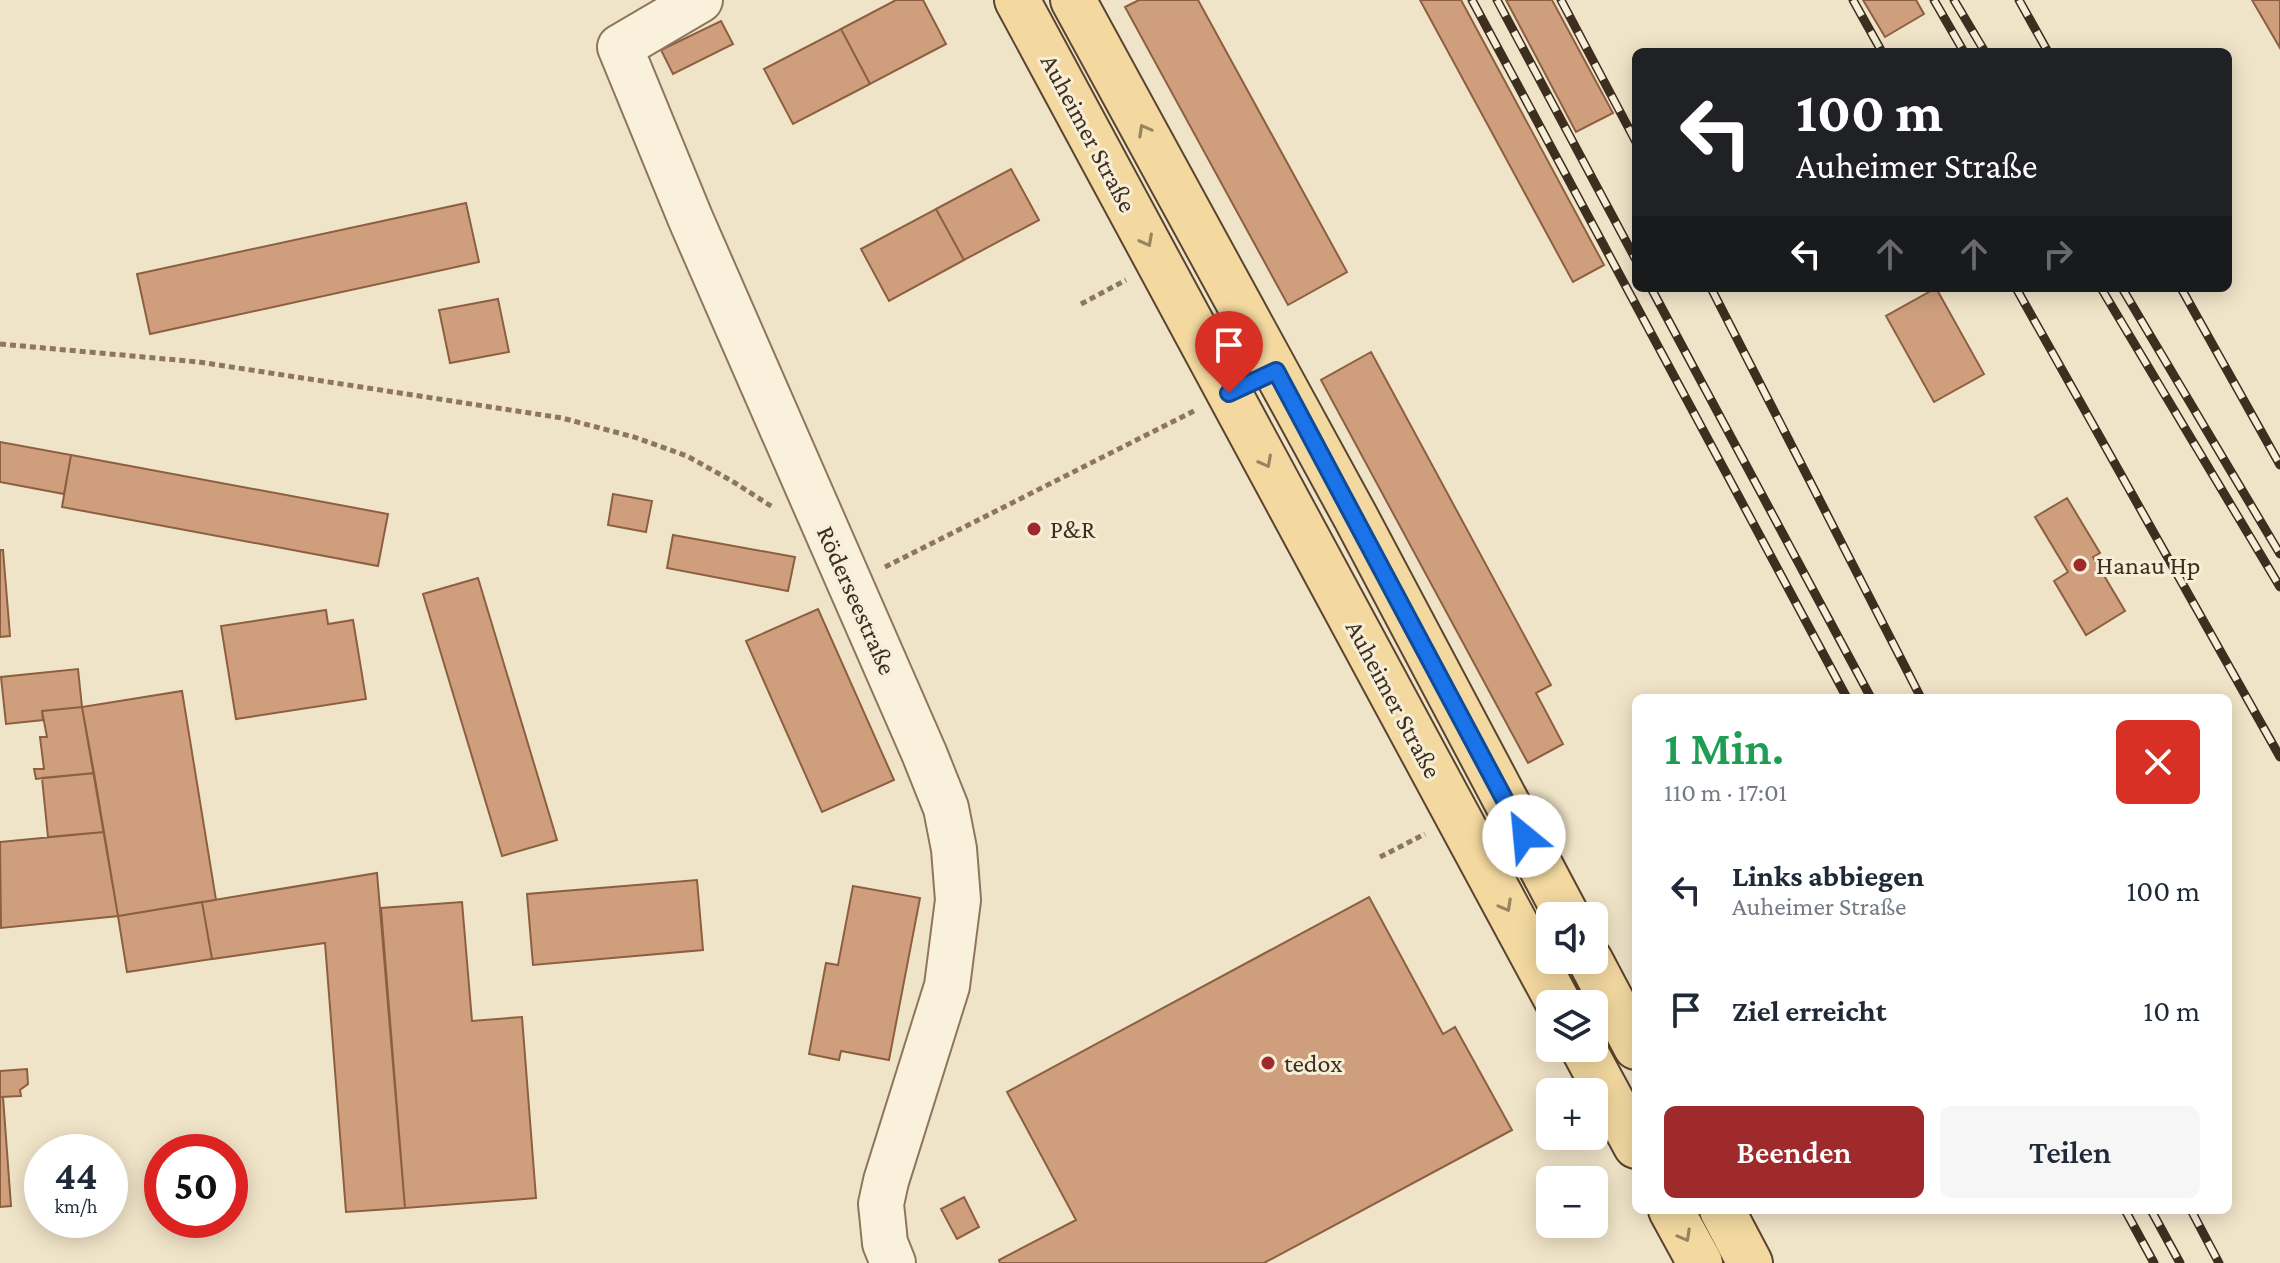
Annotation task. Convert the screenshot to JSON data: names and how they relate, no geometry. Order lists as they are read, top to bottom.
{
  "streets": {
    "main road": ["Auheimer Straße"],
    "street": ["Röderseestraße"]
  },
  "places": ["P&R", "Hanau Hp", "tedox"],
  "page": {
    "turn": ["100 m", "Auheimer Straße"],
    "heading": ["1 Min.", "110 m · 17:01"],
    "list": [
      {
        "name": "Links abbiegen",
        "note": "Auheimer Straße",
        "value": "100 m"
      },
      {
        "name": "Ziel erreicht",
        "value": "10 m"
      }
    ],
    "map_buttons": ["+", "−"],
    "buttons": ["Beenden", "Teilen"],
    "speed": "44 km/h",
    "limit": "50"
  }
}
